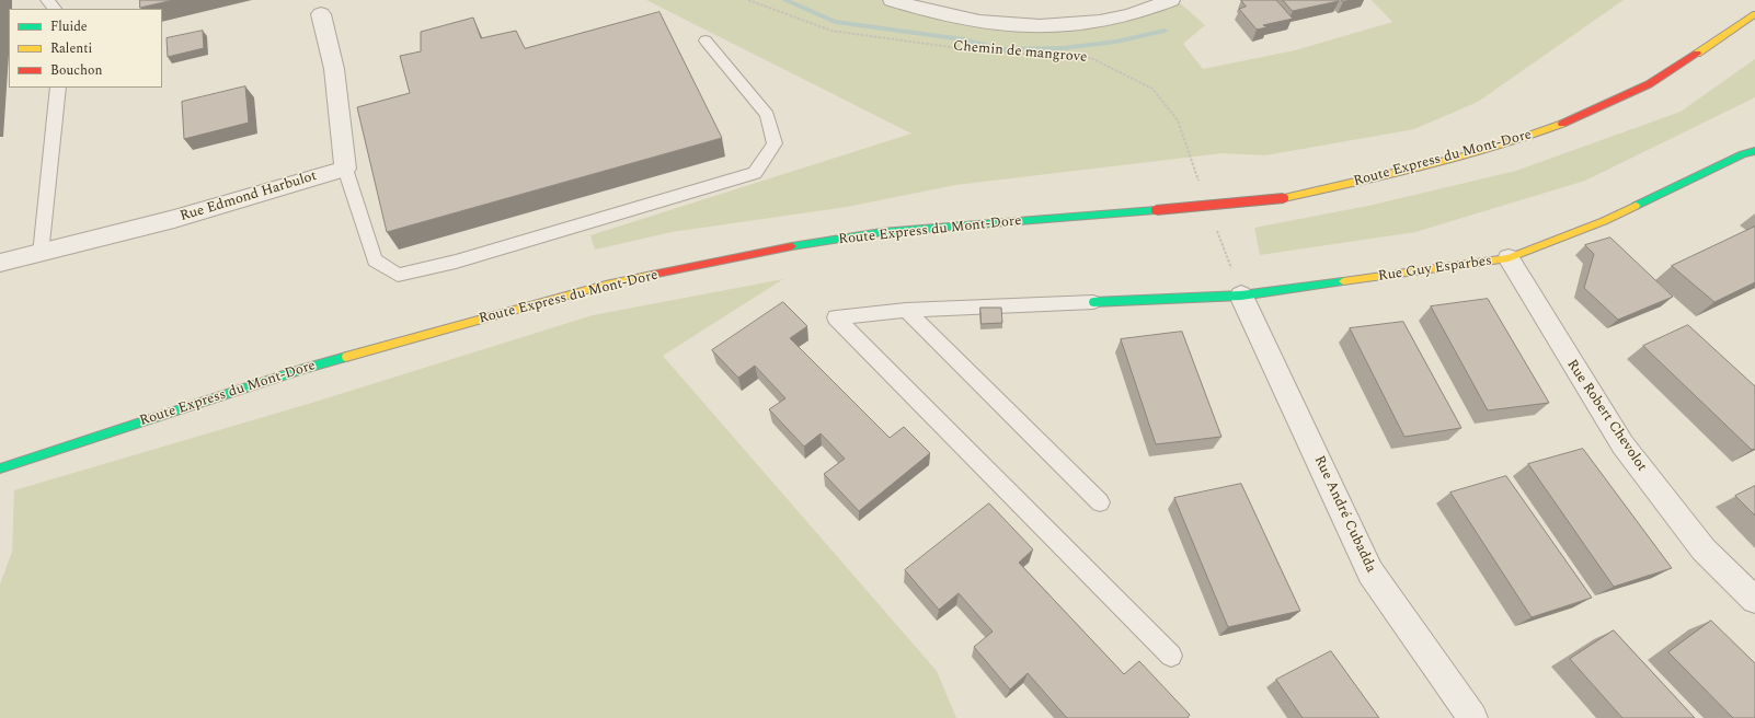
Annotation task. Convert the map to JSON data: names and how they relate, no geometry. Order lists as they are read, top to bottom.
{
  "streets": {
    "main road": ["Route Express du Mont-Dore", "Rue Guy Esparbes"],
    "street": ["Rue Edmond Harbulot", "Rue Robert Chevolot", "Rue André Cubadda"],
    "path": ["Chemin de mangrove"]
  },
  "crossings": [
    ["Rue Guy Esparbes", "Rue Robert Chevolot"],
    ["Rue Guy Esparbes", "Rue André Cubadda"]
  ],
  "legend": ["Fluide", "Ralenti", "Bouchon"]
}
